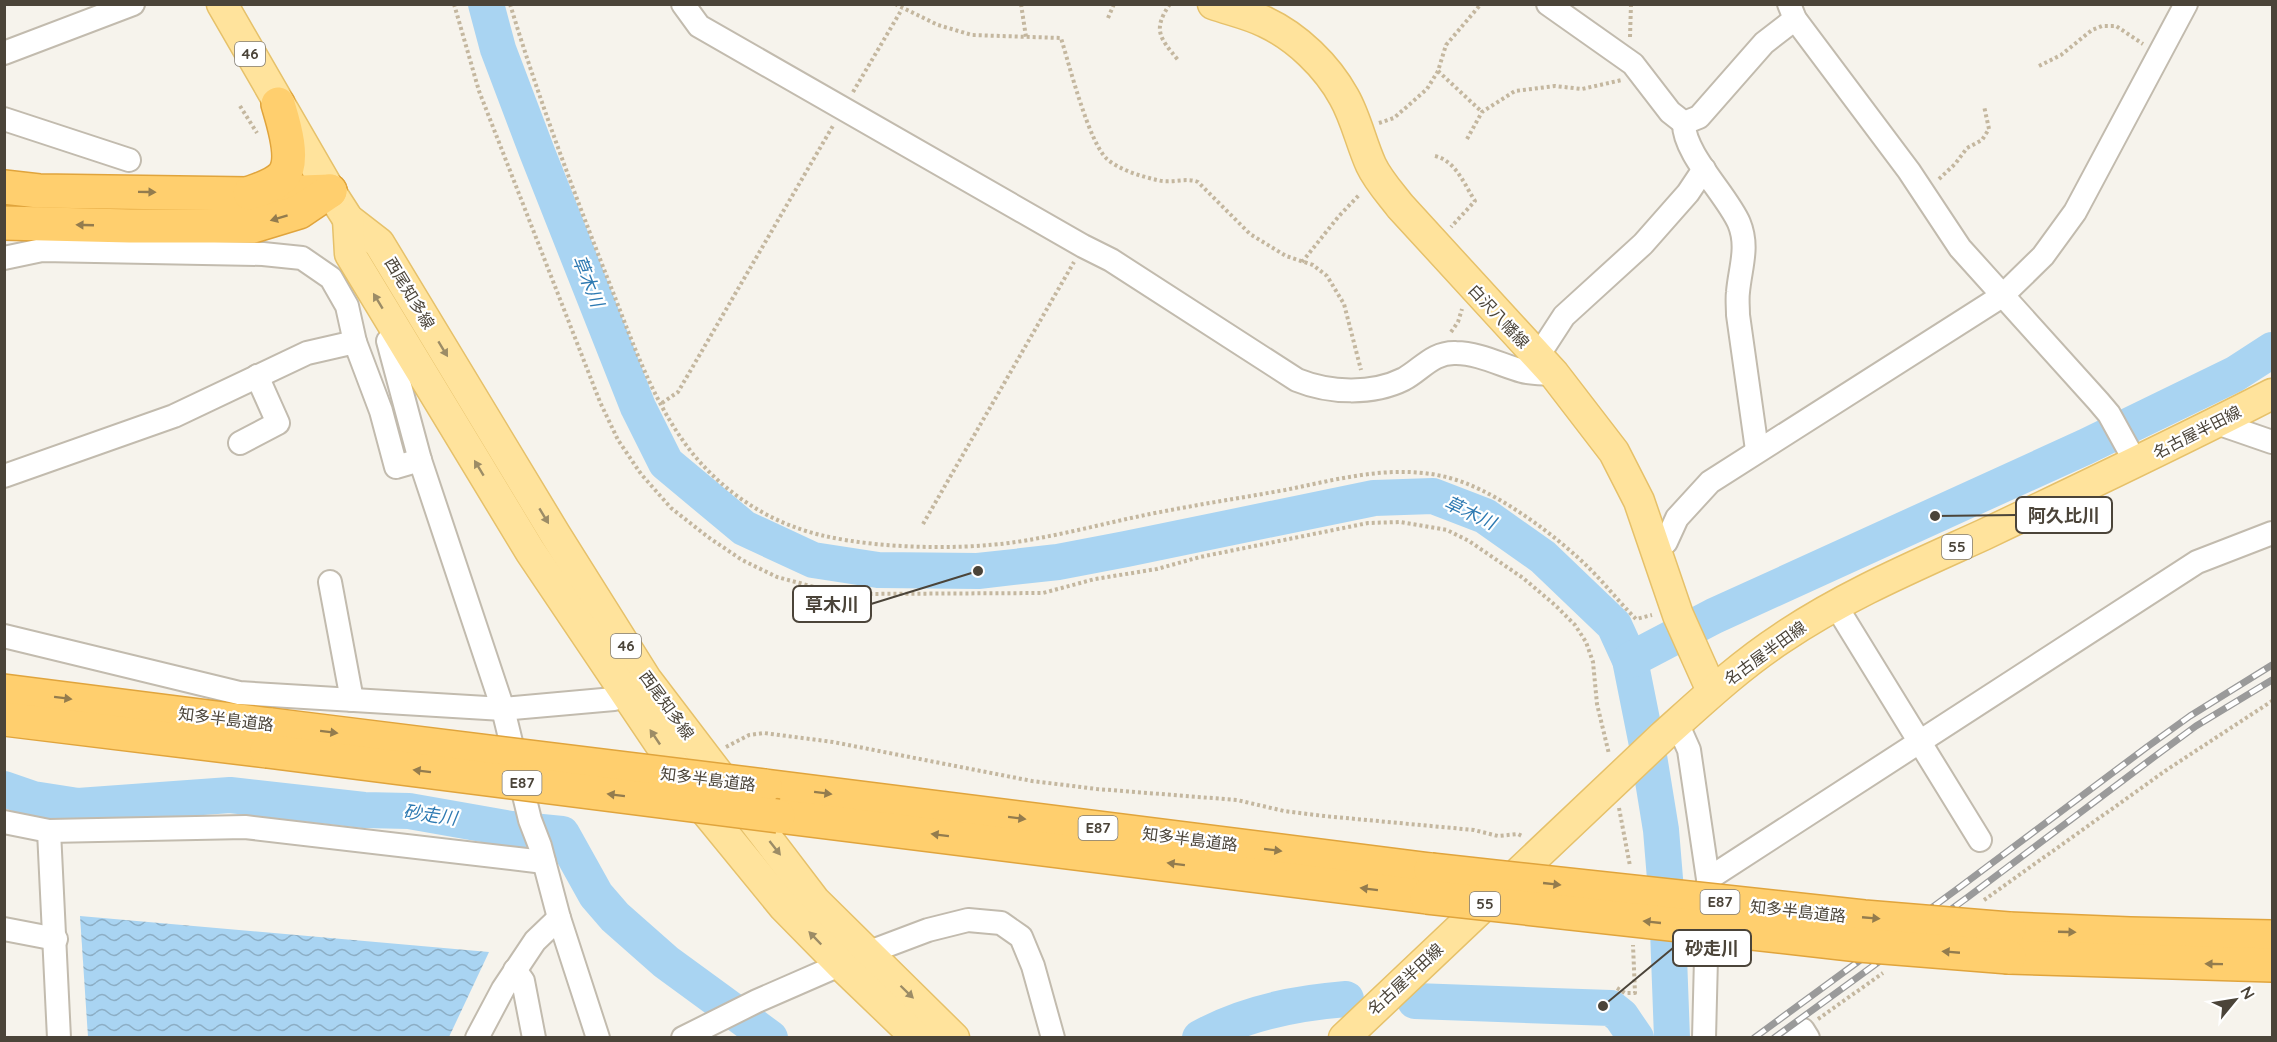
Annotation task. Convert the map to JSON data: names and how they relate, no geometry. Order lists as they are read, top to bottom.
{
  "streets": {
    "highway": ["知多半島道路", "E87"],
    "main road": [
      "46",
      "西尾知多線",
      "白沢八幡線",
      "名古屋半田線",
      "55"
    ]
  },
  "crossings": [
    ["白沢八幡線", "名古屋半田線"]
  ],
  "water": ["草木川", "砂走川"],
  "places": ["阿久比川", "草木川", "砂走川"],
  "north": "top right"
}
